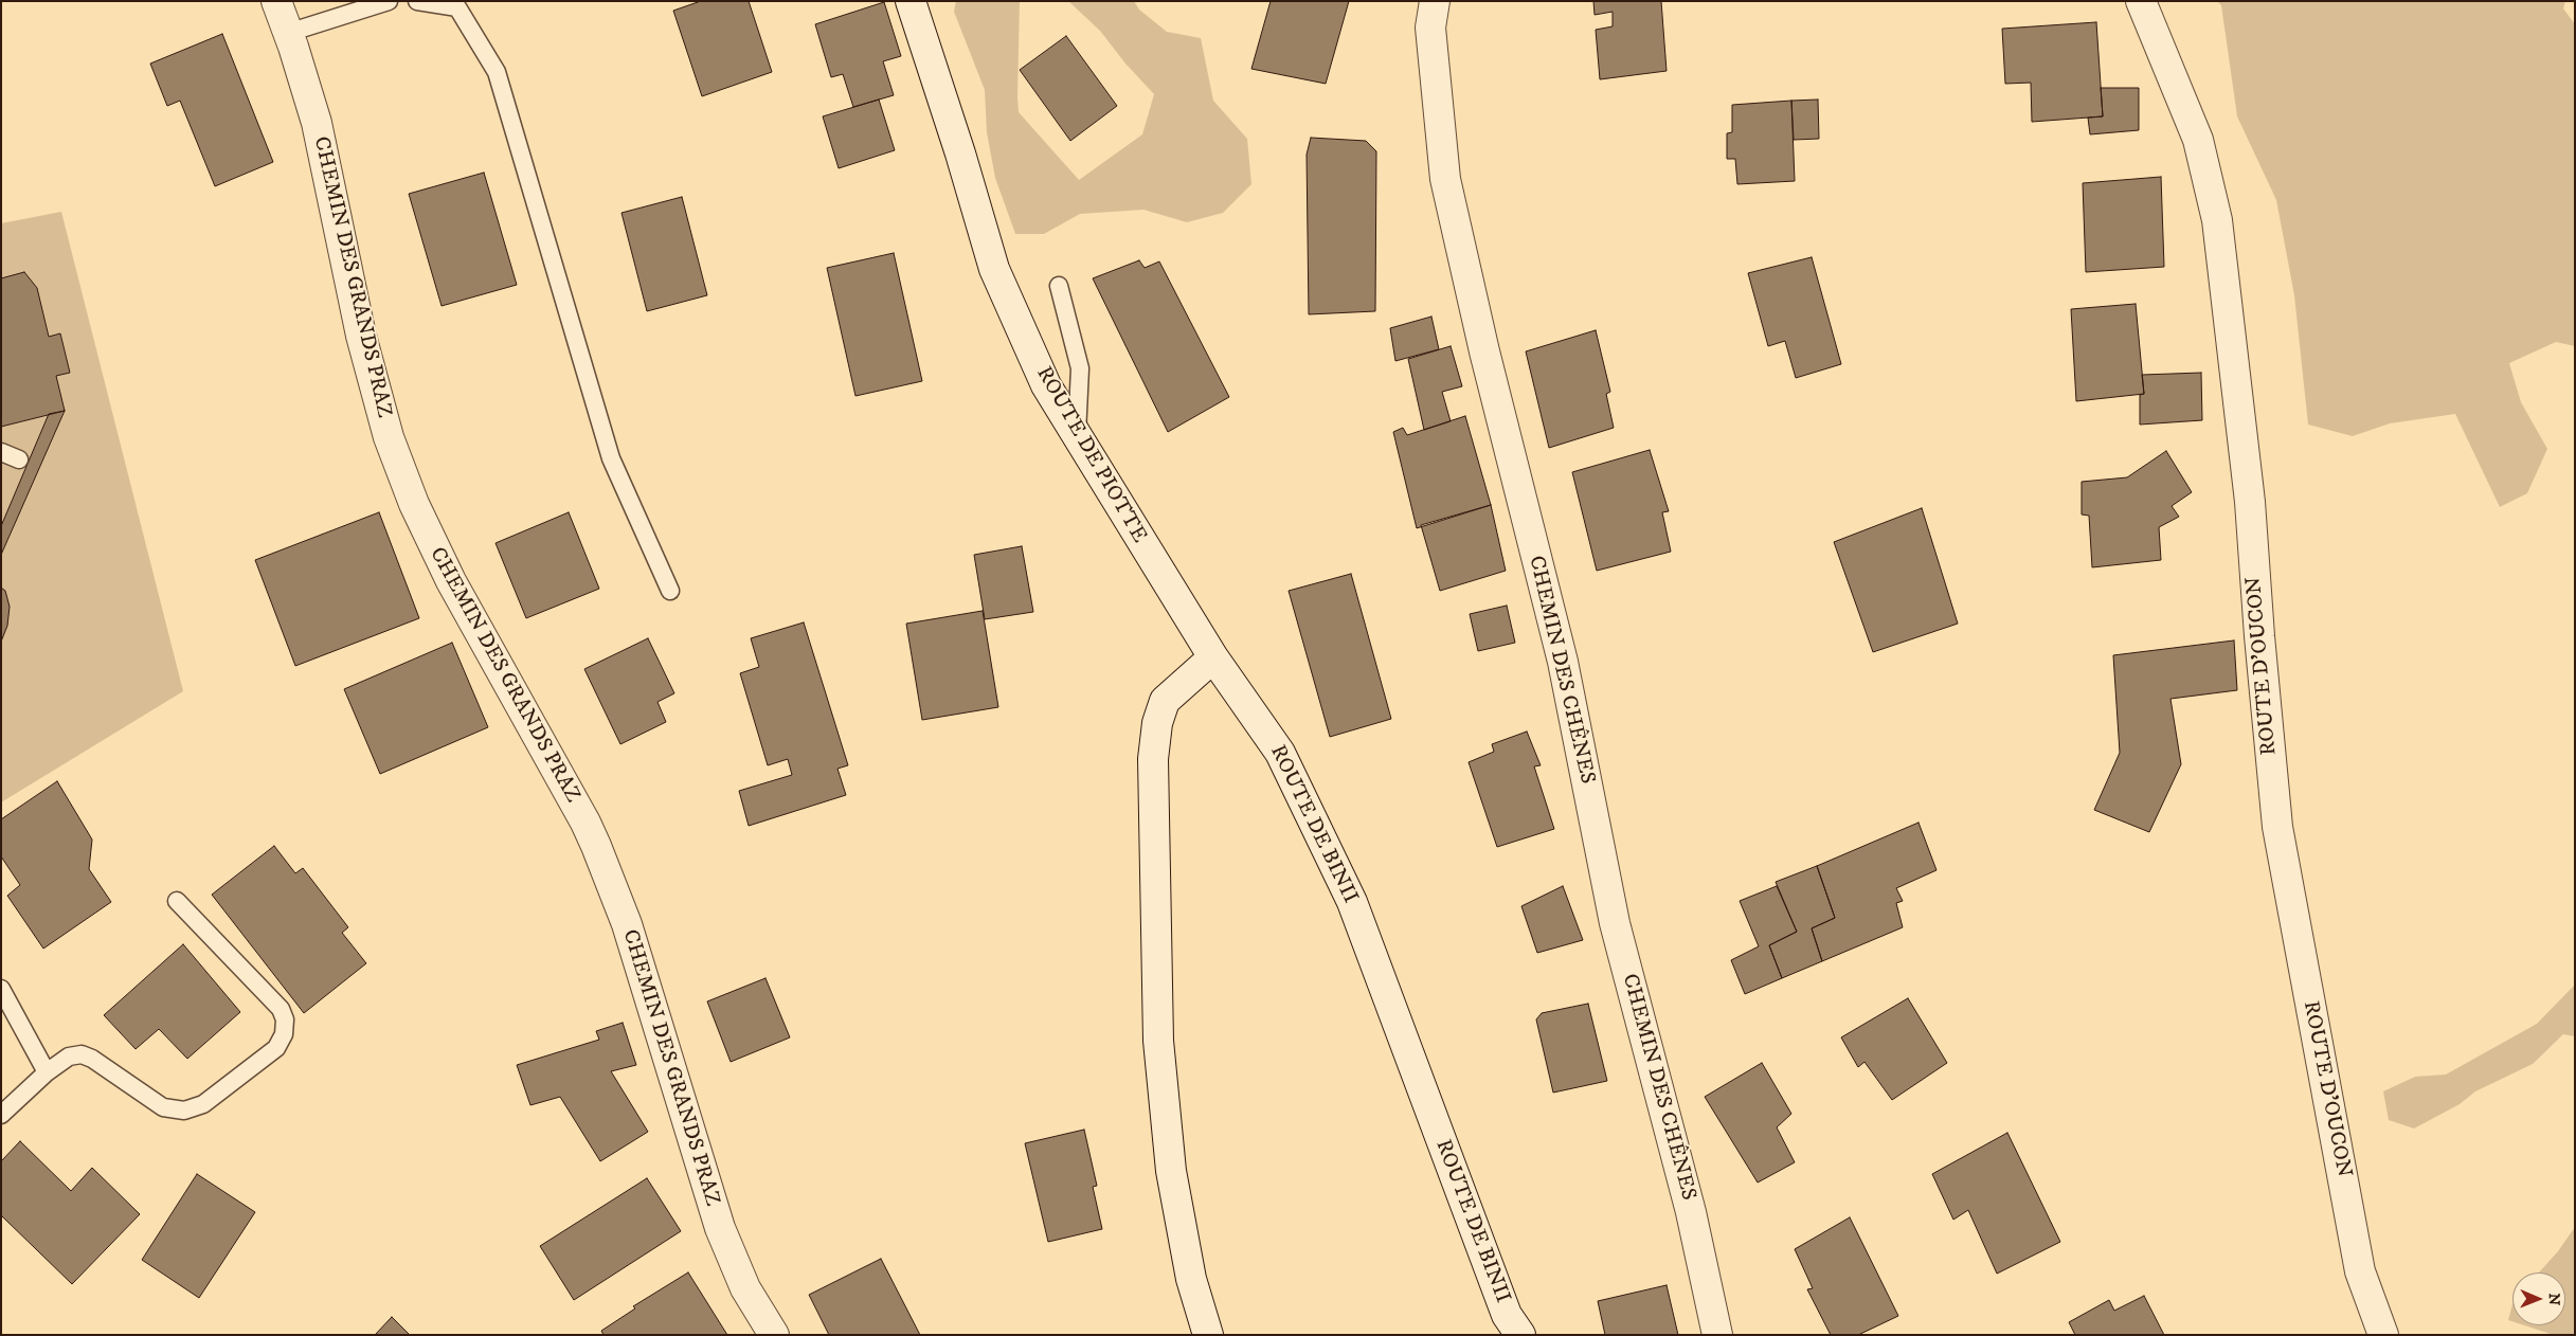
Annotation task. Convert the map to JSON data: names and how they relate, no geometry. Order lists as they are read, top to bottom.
{
  "streets": {
    "street": [
      "CHEMIN DES GRANDS PRAZ",
      "ROUTE DE PIOTTE",
      "ROUTE D'OUCON",
      "CHEMIN DES CHÊNES",
      "ROUTE DE BINII"
    ]
  },
  "crossings": [
    ["ROUTE DE PIOTTE", "ROUTE DE BINII"]
  ],
  "north": "right"
}
